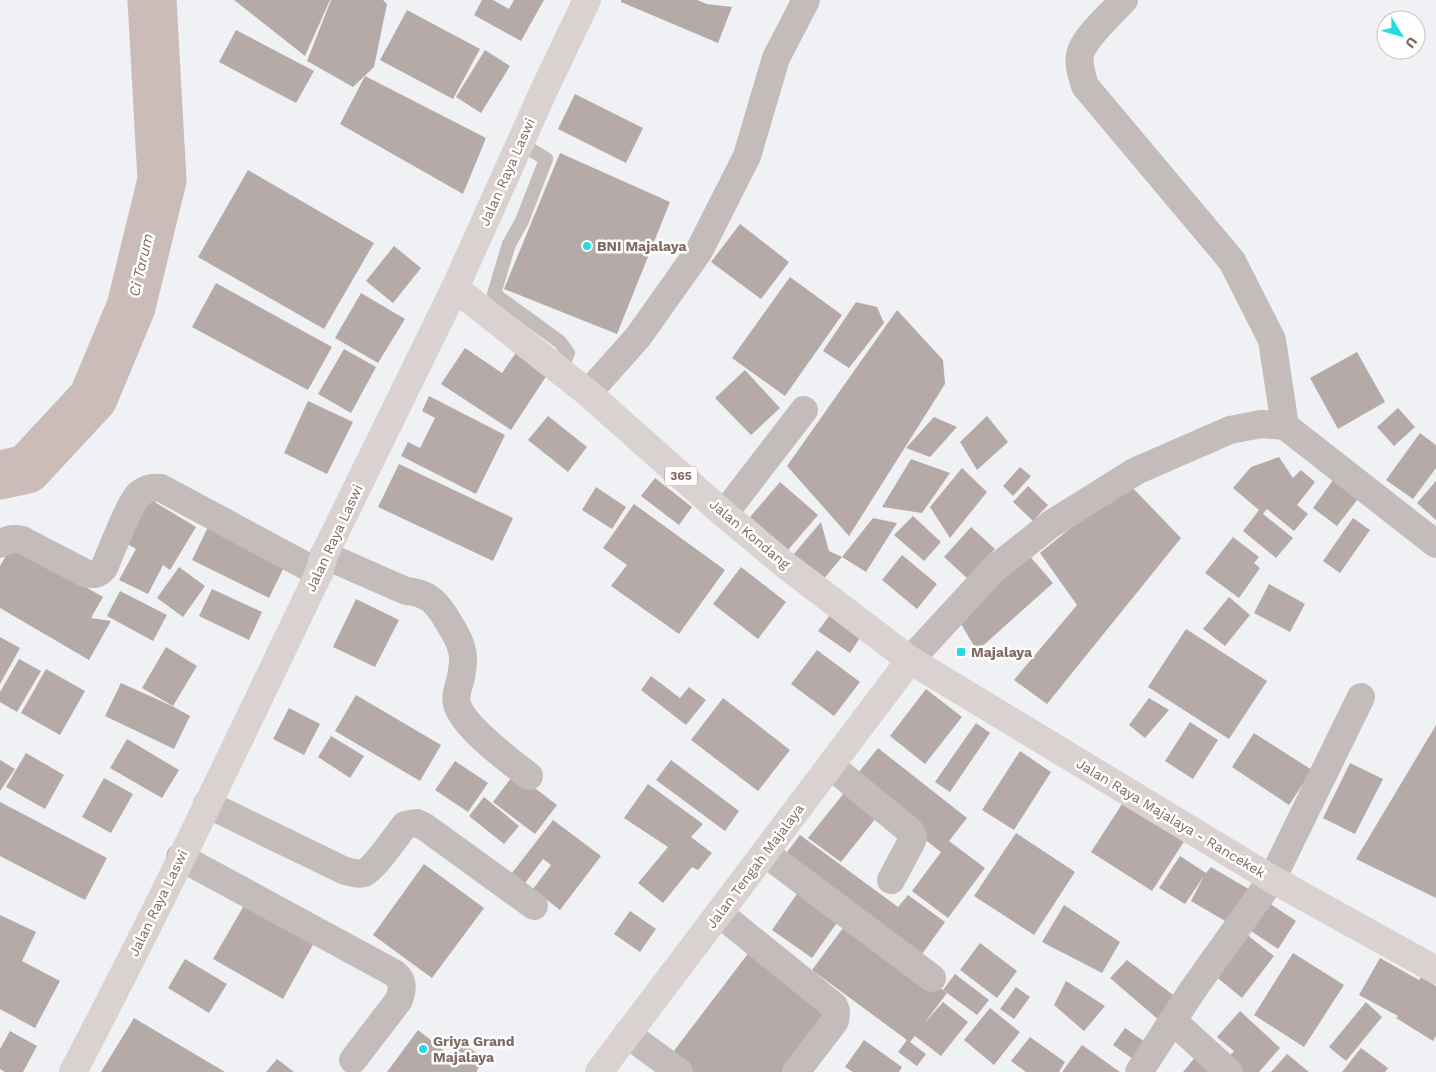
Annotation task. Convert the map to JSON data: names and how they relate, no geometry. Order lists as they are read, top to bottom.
{
  "streets": {
    "main road": [
      "Jalan Raya Laswi",
      "365",
      "Jalan Kondang",
      "Jalan Raya Majalaya - Rancekek",
      "Jalan Tengah Majalaya"
    ]
  },
  "crossings": [
    ["Jalan Raya Laswi", "Jalan Kondang"],
    ["Jalan Kondang", "Jalan Raya Majalaya - Rancekek"],
    ["Jalan Kondang", "Jalan Tengah Majalaya"],
    ["Jalan Raya Majalaya - Rancekek", "Jalan Tengah Majalaya"]
  ],
  "water": ["Ci Tarum"],
  "places": {
    "other": ["BNI Majalaya", "Griya Grand Majalaya"],
    "transit": ["Majalaya"]
  },
  "north": "bottom right"
}
